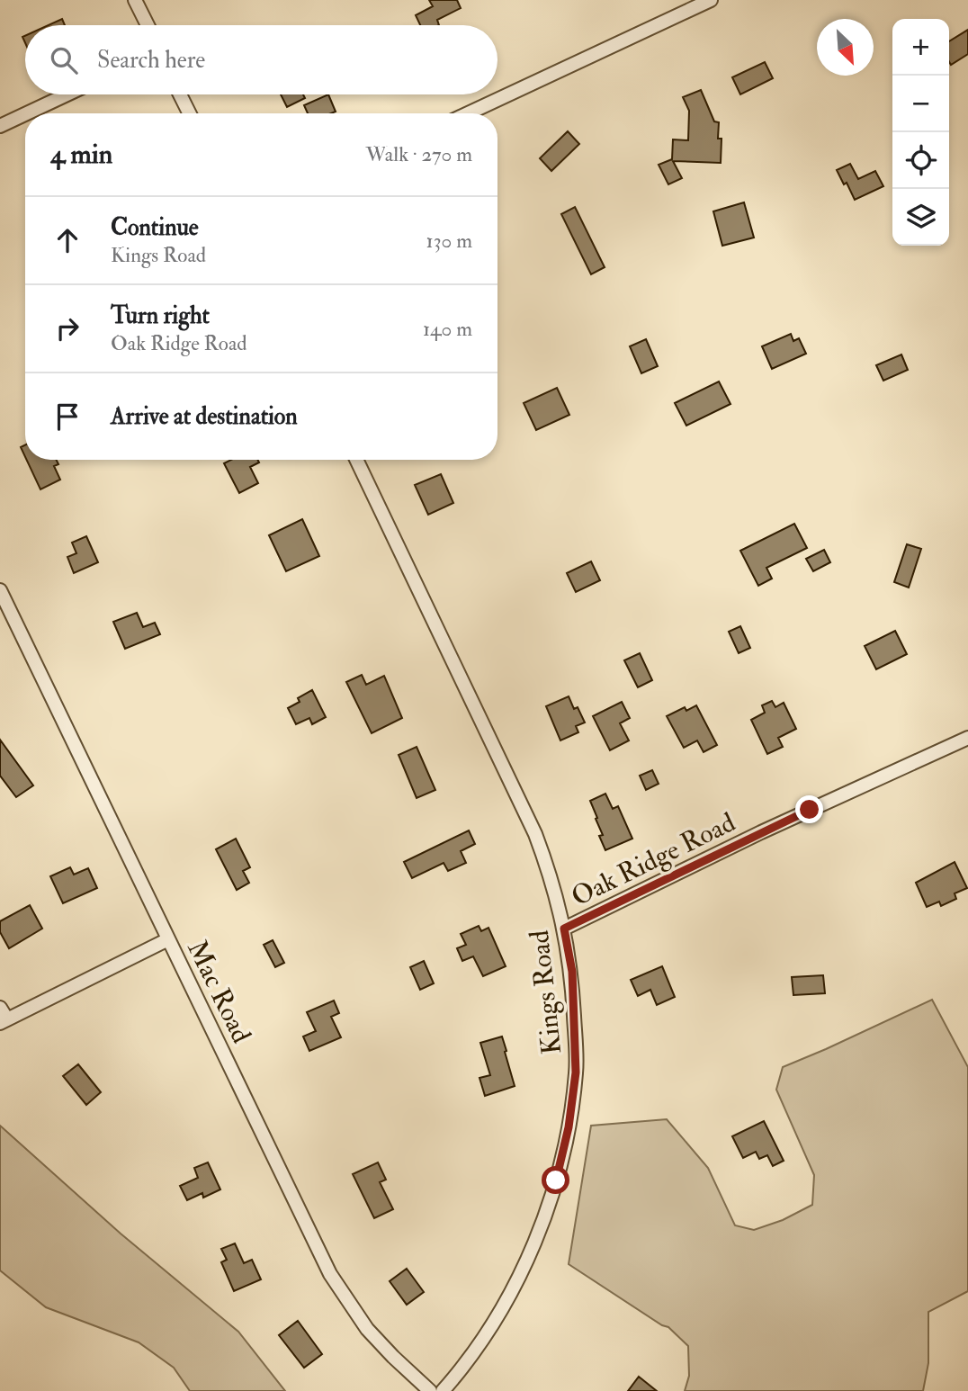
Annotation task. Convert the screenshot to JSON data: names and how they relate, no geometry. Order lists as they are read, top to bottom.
{
  "streets": {
    "street": ["Oak Ridge Road", "Mac Road", "Kings Road"]
  },
  "crossings": [
    ["Oak Ridge Road", "Kings Road"]
  ],
  "north": "bottom right",
  "page": {
    "map_buttons": ["+", "−"],
    "search": "Search here",
    "heading": ["4 min", "Walk · 270 m"],
    "list": [
      ["Continue", "Kings Road", "130 m"],
      ["Turn right", "Oak Ridge Road", "140 m"],
      "Arrive at destination"
    ]
  }
}
